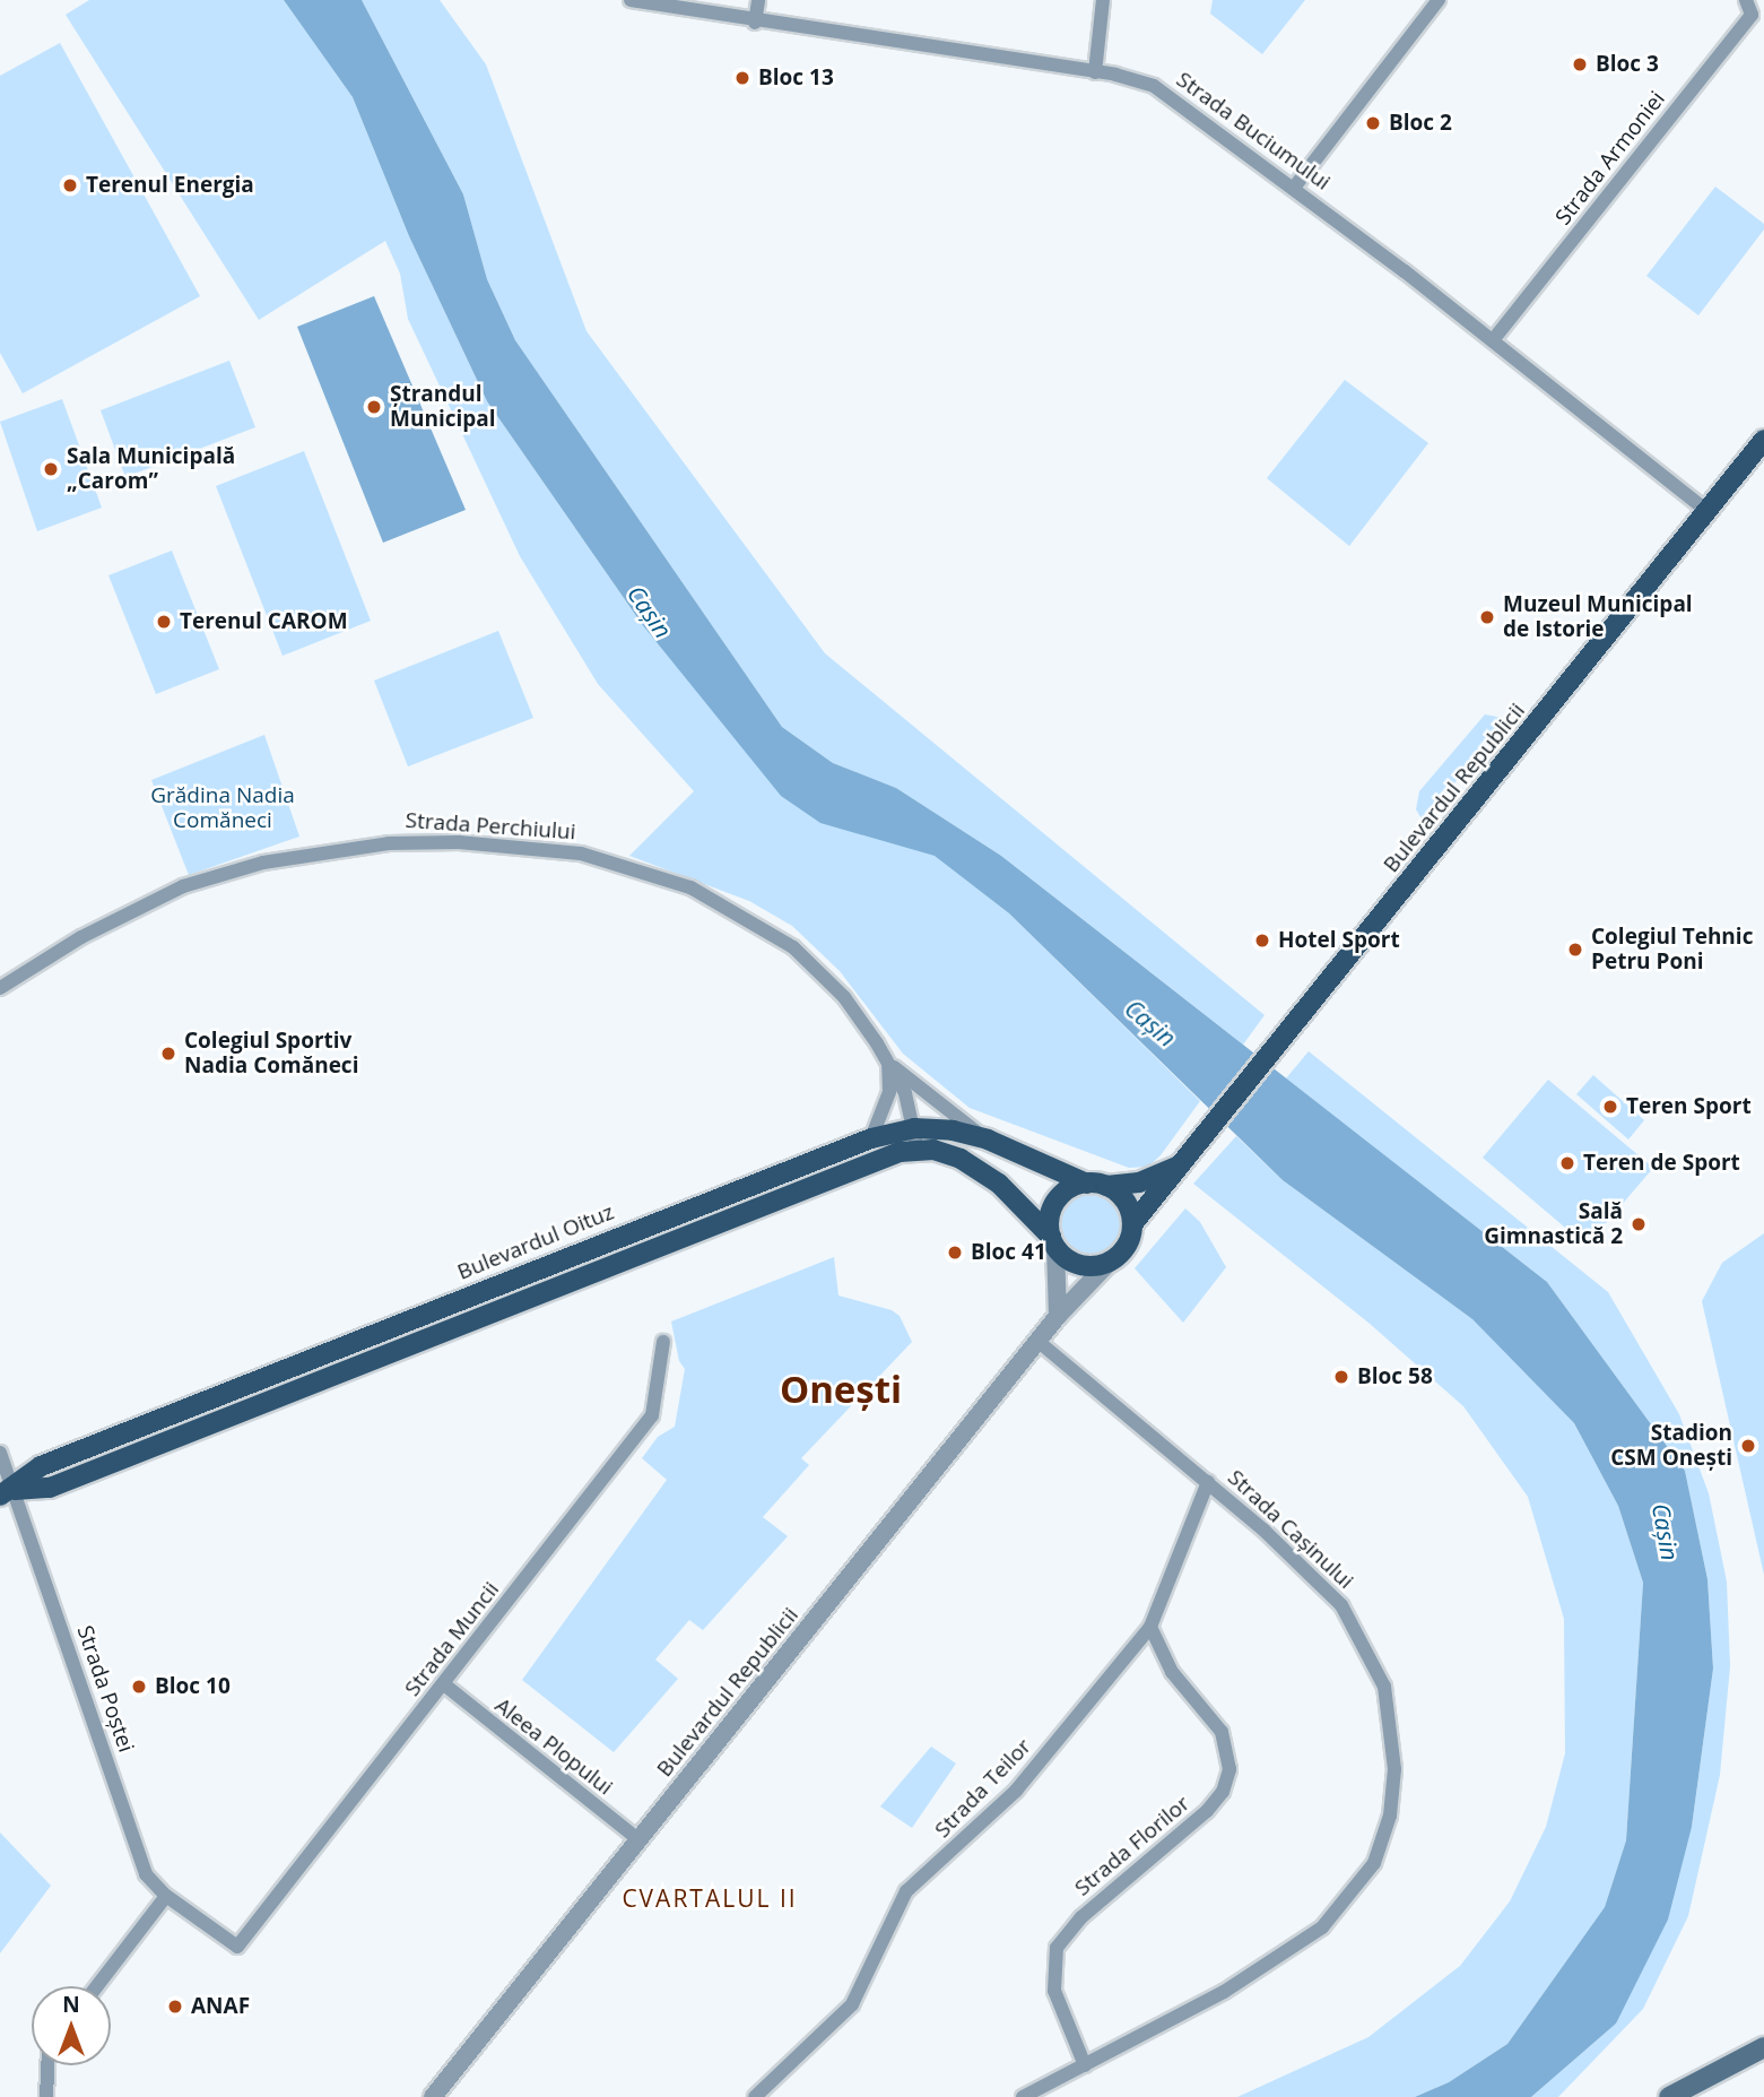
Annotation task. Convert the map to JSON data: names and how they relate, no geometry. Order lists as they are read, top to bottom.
{
  "streets": {
    "main road": ["Bulevardul Republicii", "Bulevardul Oituz"],
    "street": [
      "Strada Buciumului",
      "Strada Armoniei",
      "Strada Perchiului",
      "Strada Cașinului",
      "Strada Muncii",
      "Strada Poștei",
      "Aleea Plopului",
      "Strada Teilor",
      "Strada Florilor"
    ]
  },
  "crossings": [
    ["Strada Buciumului", "Strada Armoniei"],
    ["Strada Buciumului", "Bulevardul Republicii"],
    ["Bulevardul Republicii", "Bulevardul Oituz"],
    ["Bulevardul Republicii", "Strada Cașinului"],
    ["Bulevardul Republicii", "Aleea Plopului"],
    ["Strada Perchiului", "Bulevardul Oituz"],
    ["Bulevardul Oituz", "Strada Poștei"],
    ["Strada Cașinului", "Strada Teilor"],
    ["Strada Cașinului", "Strada Florilor"],
    ["Strada Muncii", "Strada Poștei"],
    ["Strada Muncii", "Aleea Plopului"],
    ["Strada Teilor", "Strada Florilor"]
  ],
  "districts": ["Onești", "CVARTALUL II"],
  "water": ["Cașin"],
  "parks": ["Grădina Nadia Comăneci"],
  "places": [
    "Bloc 3",
    "Bloc 13",
    "Bloc 2",
    "Terenul Energia",
    "Ștrandul Municipal",
    "Sala Municipală „Carom”",
    "Muzeul Municipal de Istorie",
    "Terenul CAROM",
    "Hotel Sport",
    "Colegiul Tehnic Petru Poni",
    "Colegiul Sportiv Nadia Comăneci",
    "Teren Sport",
    "Teren de Sport",
    "Sală Gimnastică 2",
    "Bloc 41",
    "Bloc 58",
    "Stadion CSM Onești",
    "Bloc 10",
    "ANAF"
  ],
  "north": "top"
}
